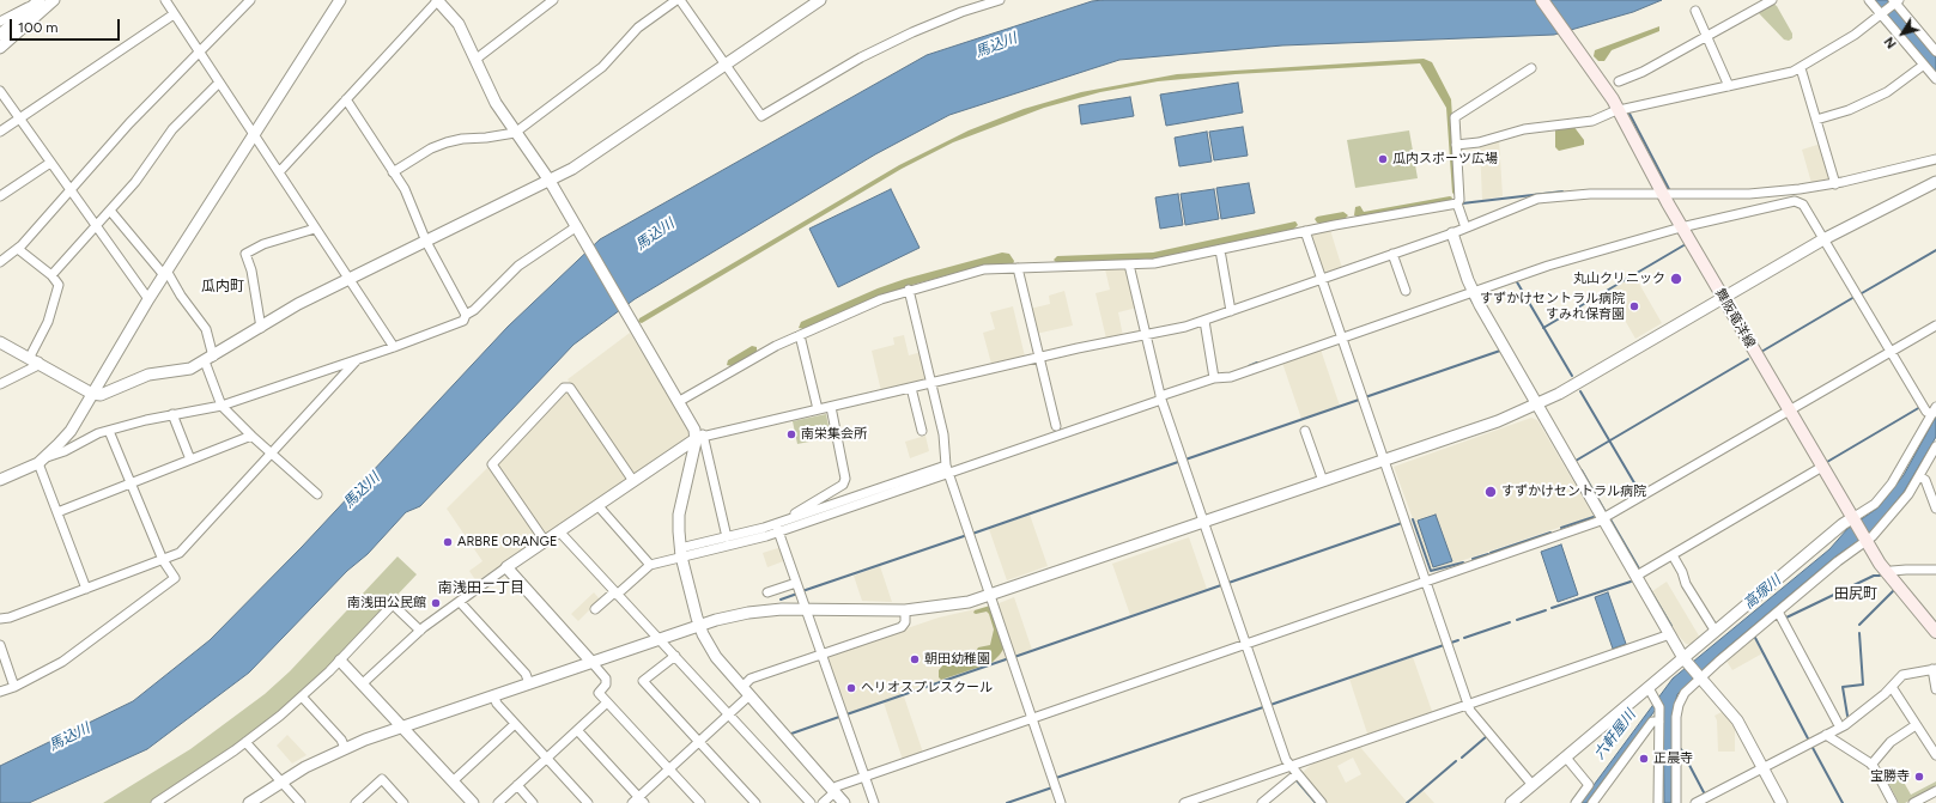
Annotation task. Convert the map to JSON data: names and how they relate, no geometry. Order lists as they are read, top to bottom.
{
  "streets": {
    "main road": ["舞阪竜洋線"]
  },
  "districts": ["瓜内町", "南浅田二丁目", "田尻町"],
  "water": ["馬込川", "高塚川", "六軒屋川"],
  "places": [
    "瓜内スポーツ広場",
    "丸山クリニック",
    "すずかけセントラル病院 すみれ保育園",
    "南栄集会所",
    "すずかけセントラル病院",
    "ARBRE ORANGE",
    "南浅田公民館",
    "朝田幼稚園",
    "ヘリオスプレスクール",
    "正晨寺",
    "宝勝寺"
  ],
  "scale_bar": "100 m",
  "north": "bottom left"
}
